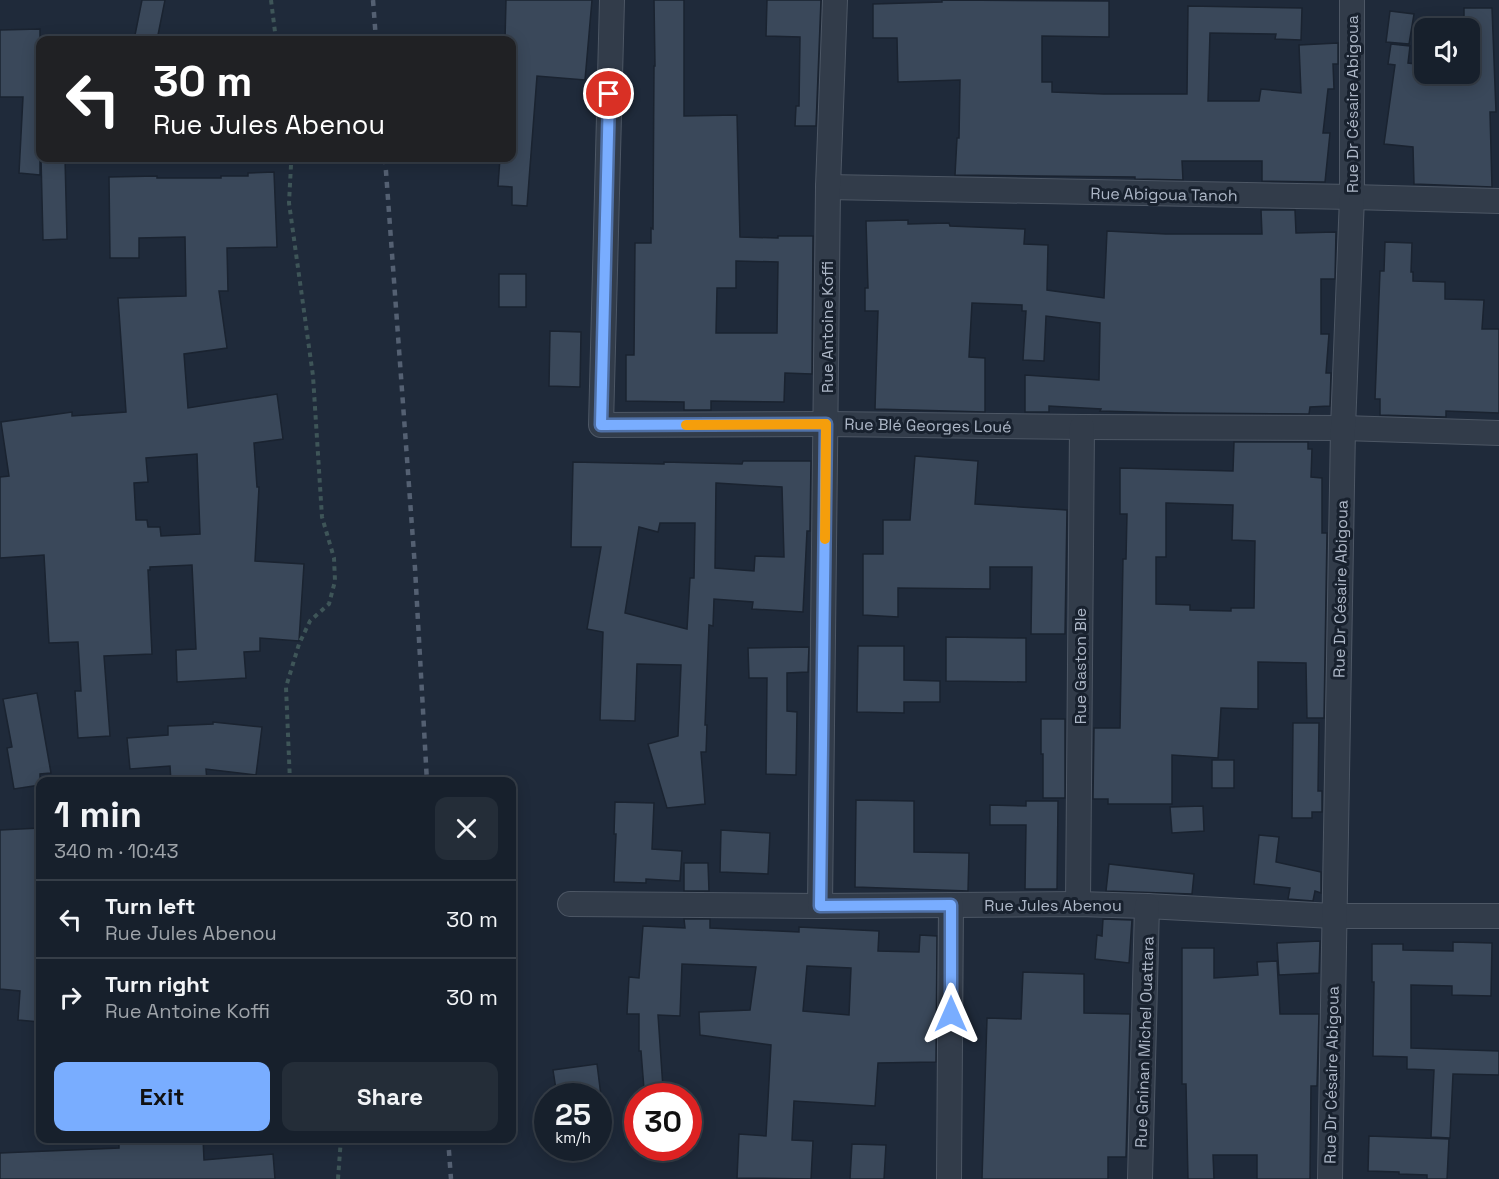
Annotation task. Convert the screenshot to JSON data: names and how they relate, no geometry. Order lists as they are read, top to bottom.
{
  "streets": {
    "street": [
      "Rue Dr Césaire Abigoua",
      "Rue Abigoua Tanoh",
      "Rue Antoine Koffi",
      "Rue Blé Georges Loué",
      "Rue Gaston Ble",
      "Rue Jules Abenou",
      "Rue Gninan Michel Ouattara"
    ]
  },
  "crossings": [
    ["Rue Dr Césaire Abigoua", "Rue Abigoua Tanoh"],
    ["Rue Dr Césaire Abigoua", "Rue Blé Georges Loué"],
    ["Rue Dr Césaire Abigoua", "Rue Jules Abenou"],
    ["Rue Abigoua Tanoh", "Rue Antoine Koffi"],
    ["Rue Antoine Koffi", "Rue Blé Georges Loué"],
    ["Rue Antoine Koffi", "Rue Jules Abenou"],
    ["Rue Blé Georges Loué", "Rue Gaston Ble"],
    ["Rue Gaston Ble", "Rue Jules Abenou"],
    ["Rue Jules Abenou", "Rue Gninan Michel Ouattara"]
  ],
  "page": {
    "turn": ["30 m", "Rue Jules Abenou"],
    "heading": ["1 min", "340 m · 10:43"],
    "list": [
      {
        "name": "Turn left",
        "note": "Rue Jules Abenou",
        "value": "30 m"
      },
      {
        "name": "Turn right",
        "note": "Rue Antoine Koffi",
        "value": "30 m"
      }
    ],
    "buttons": ["Exit", "Share"],
    "speed": "25 km/h",
    "limit": "30"
  }
}
